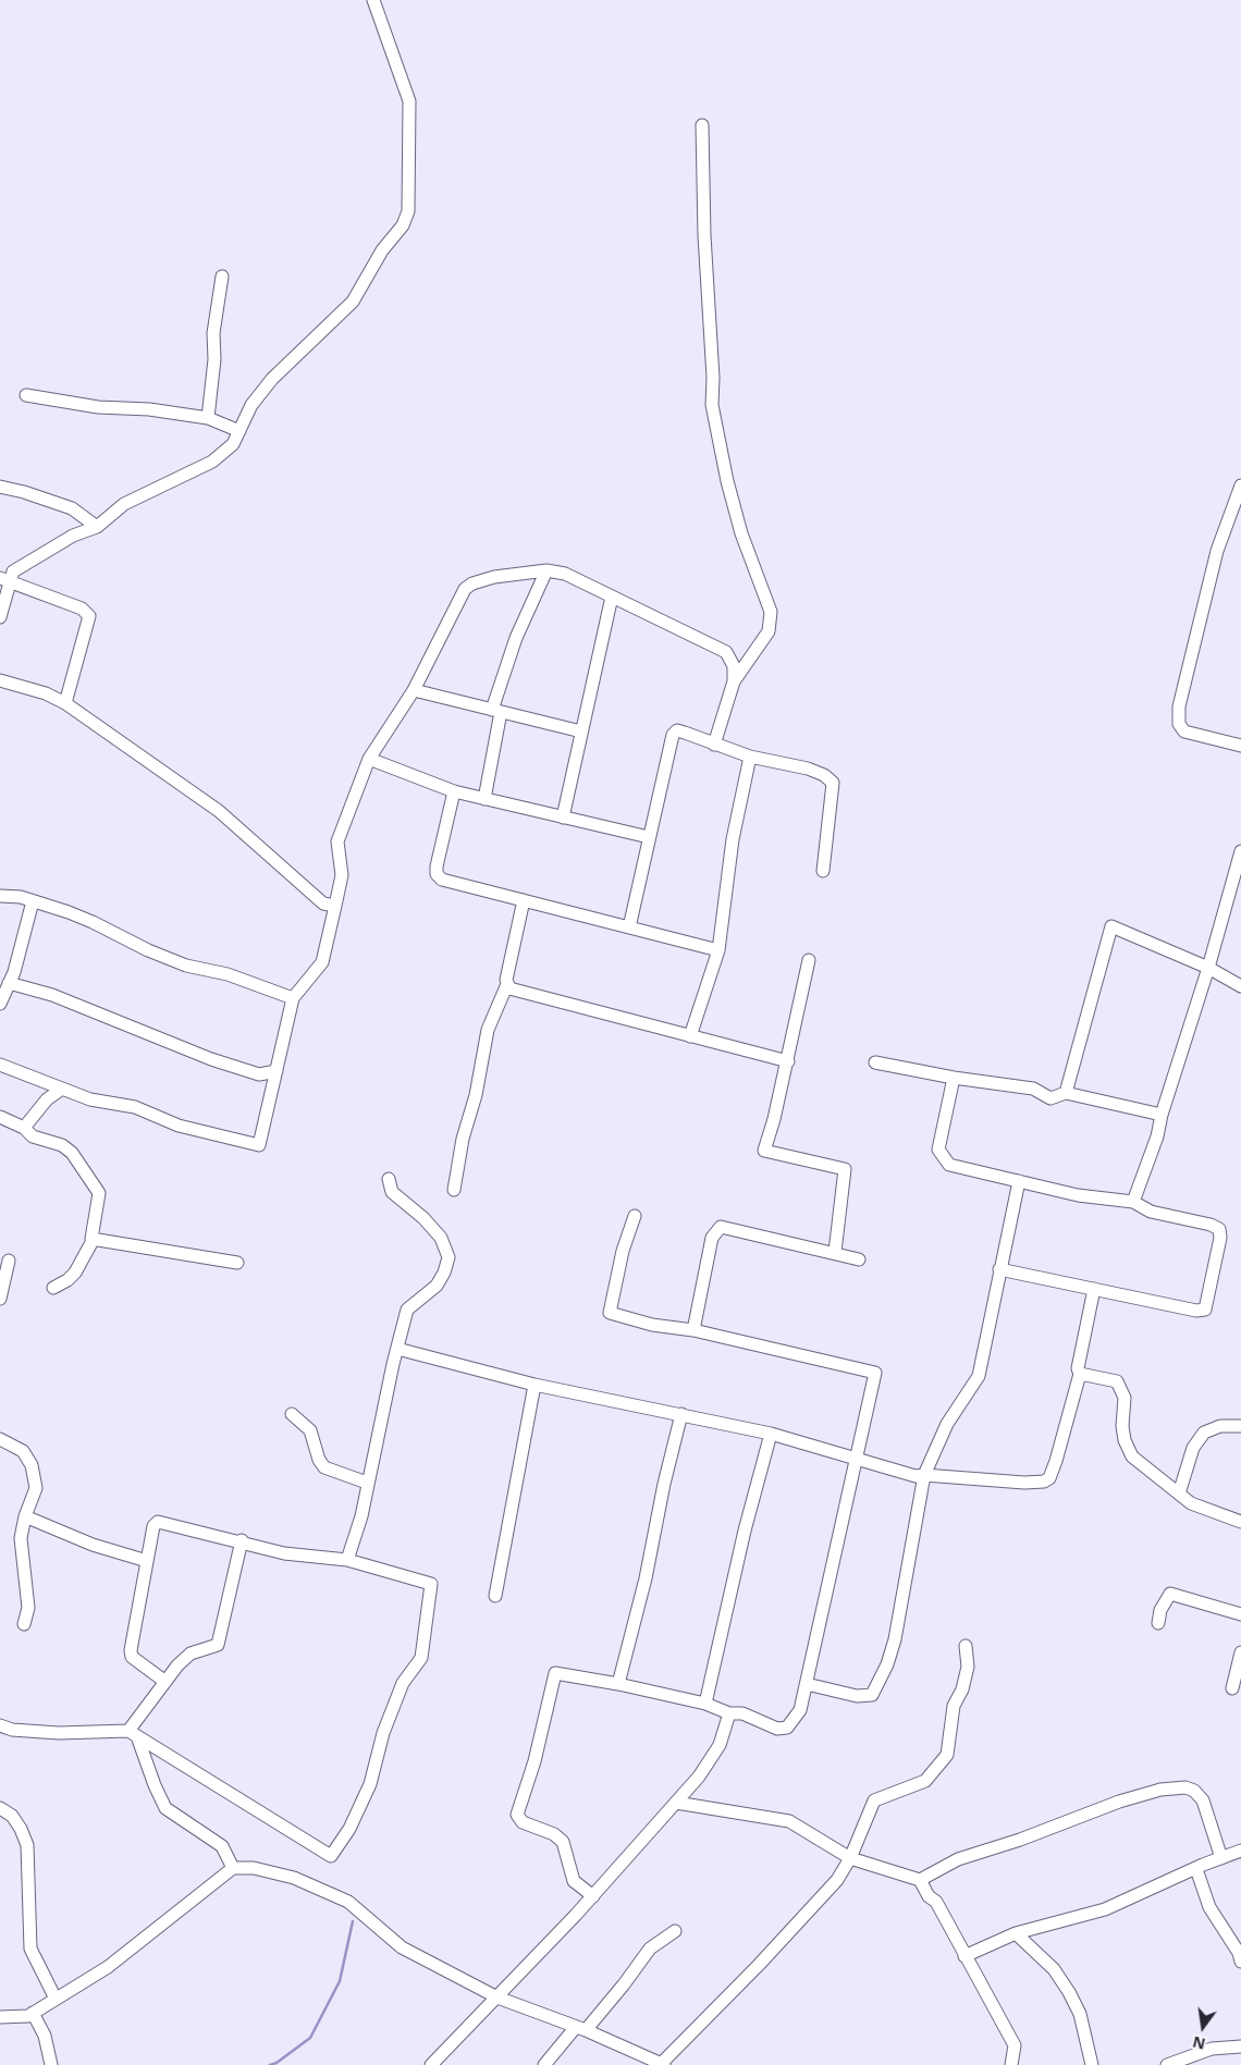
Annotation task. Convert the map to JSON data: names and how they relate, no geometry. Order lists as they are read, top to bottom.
{
  "north": "bottom"
}
